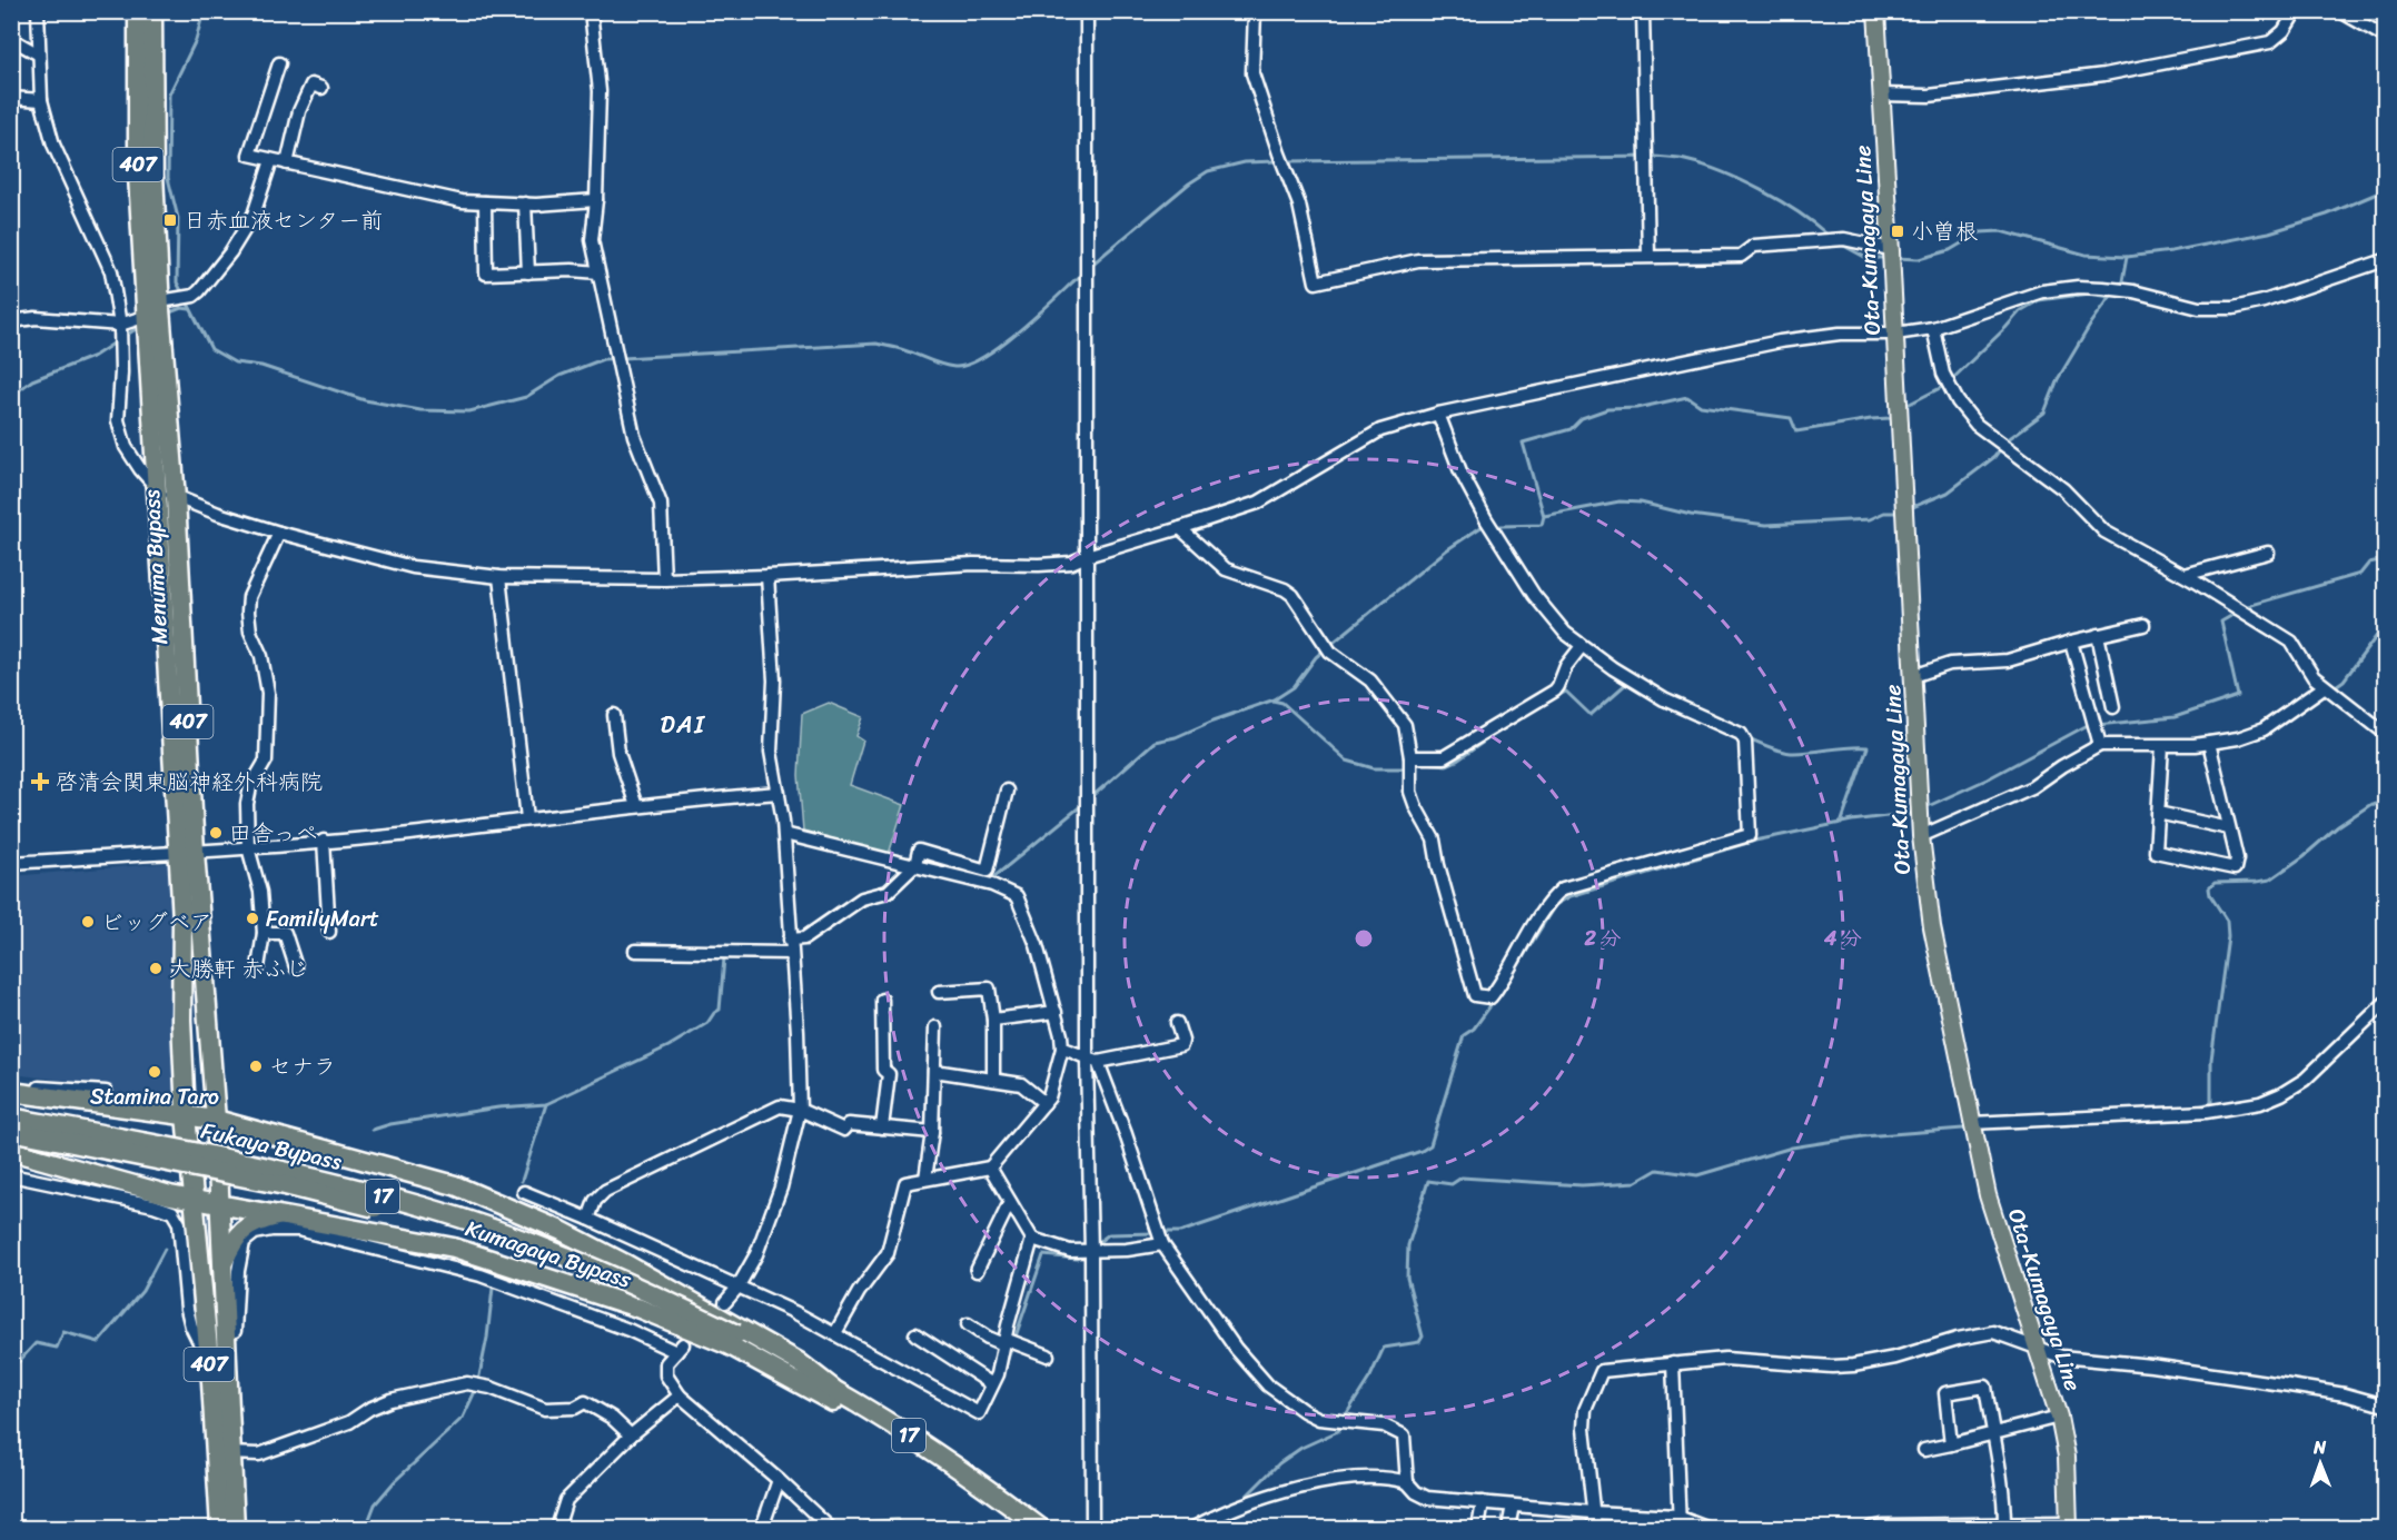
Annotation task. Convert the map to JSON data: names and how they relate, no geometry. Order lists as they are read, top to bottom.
{
  "streets": {
    "highway": [
      "407",
      "Menuma Bypass",
      "Fukaya Bypass",
      "17",
      "Kumagaya Bypass"
    ],
    "main road": ["Ota-Kumagaya Line"]
  },
  "crossings": [
    ["407", "Menuma Bypass"],
    ["407", "17"],
    ["407", "Kumagaya Bypass"],
    ["Menuma Bypass", "17"],
    ["Fukaya Bypass", "Kumagaya Bypass"],
    ["17", "Kumagaya Bypass"]
  ],
  "districts": ["DAI"],
  "places": {
    "transit": ["日赤血液センター前", "小曽根"],
    "health": ["啓清会関東脳神経外科病院"],
    "other": [
      "田舎っぺ",
      "FamilyMart",
      "ビッグベア",
      "大勝軒 赤ふじ",
      "セナラ",
      "Stamina Taro"
    ]
  },
  "north": "top",
  "rings": ["2 分", "4 分"]
}
